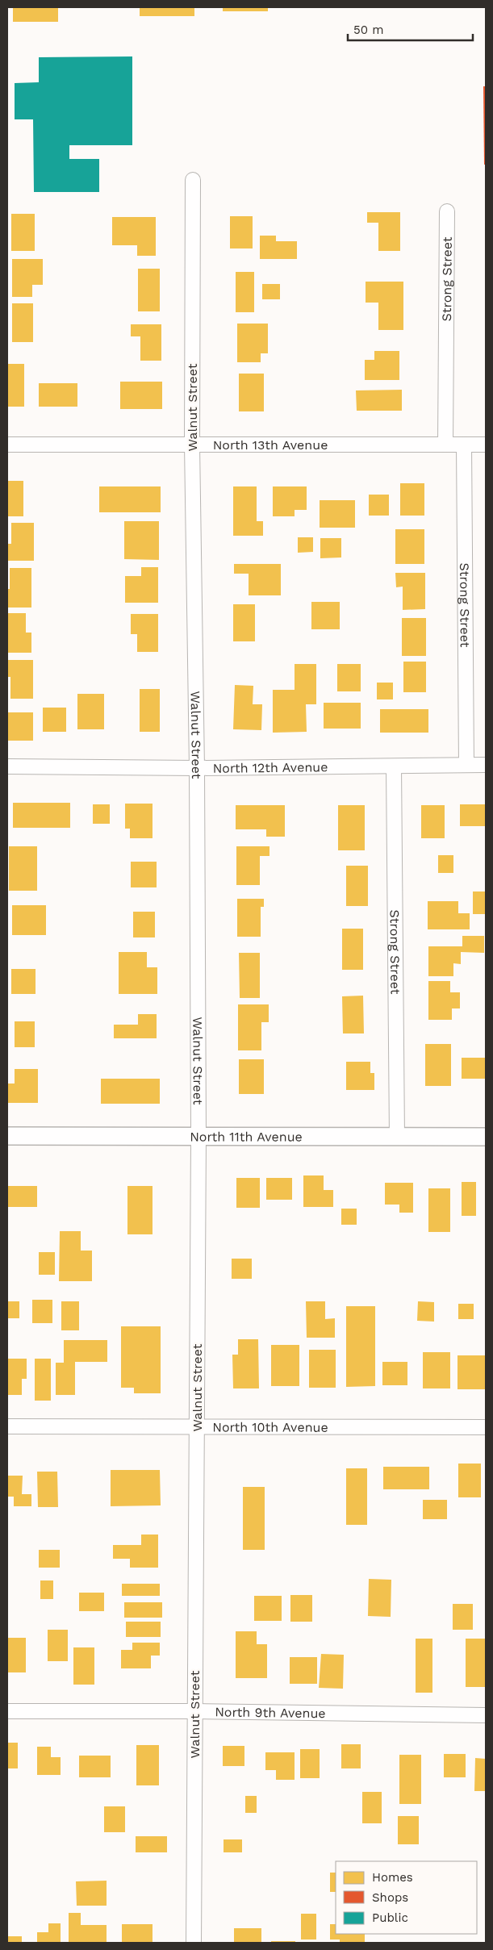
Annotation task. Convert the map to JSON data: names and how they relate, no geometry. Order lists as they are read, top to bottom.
{
  "streets": {
    "street": [
      "Strong Street",
      "Walnut Street",
      "North 13th Avenue",
      "North 12th Avenue",
      "North 11th Avenue",
      "North 10th Avenue",
      "North 9th Avenue"
    ]
  },
  "crossings": [
    ["Strong Street", "North 13th Avenue"],
    ["Strong Street", "North 12th Avenue"],
    ["Strong Street", "North 11th Avenue"],
    ["Walnut Street", "North 13th Avenue"],
    ["Walnut Street", "North 12th Avenue"],
    ["Walnut Street", "North 11th Avenue"],
    ["Walnut Street", "North 10th Avenue"],
    ["Walnut Street", "North 9th Avenue"]
  ],
  "legend": ["Homes", "Shops", "Public"],
  "scale_bar": "50 m"
}
